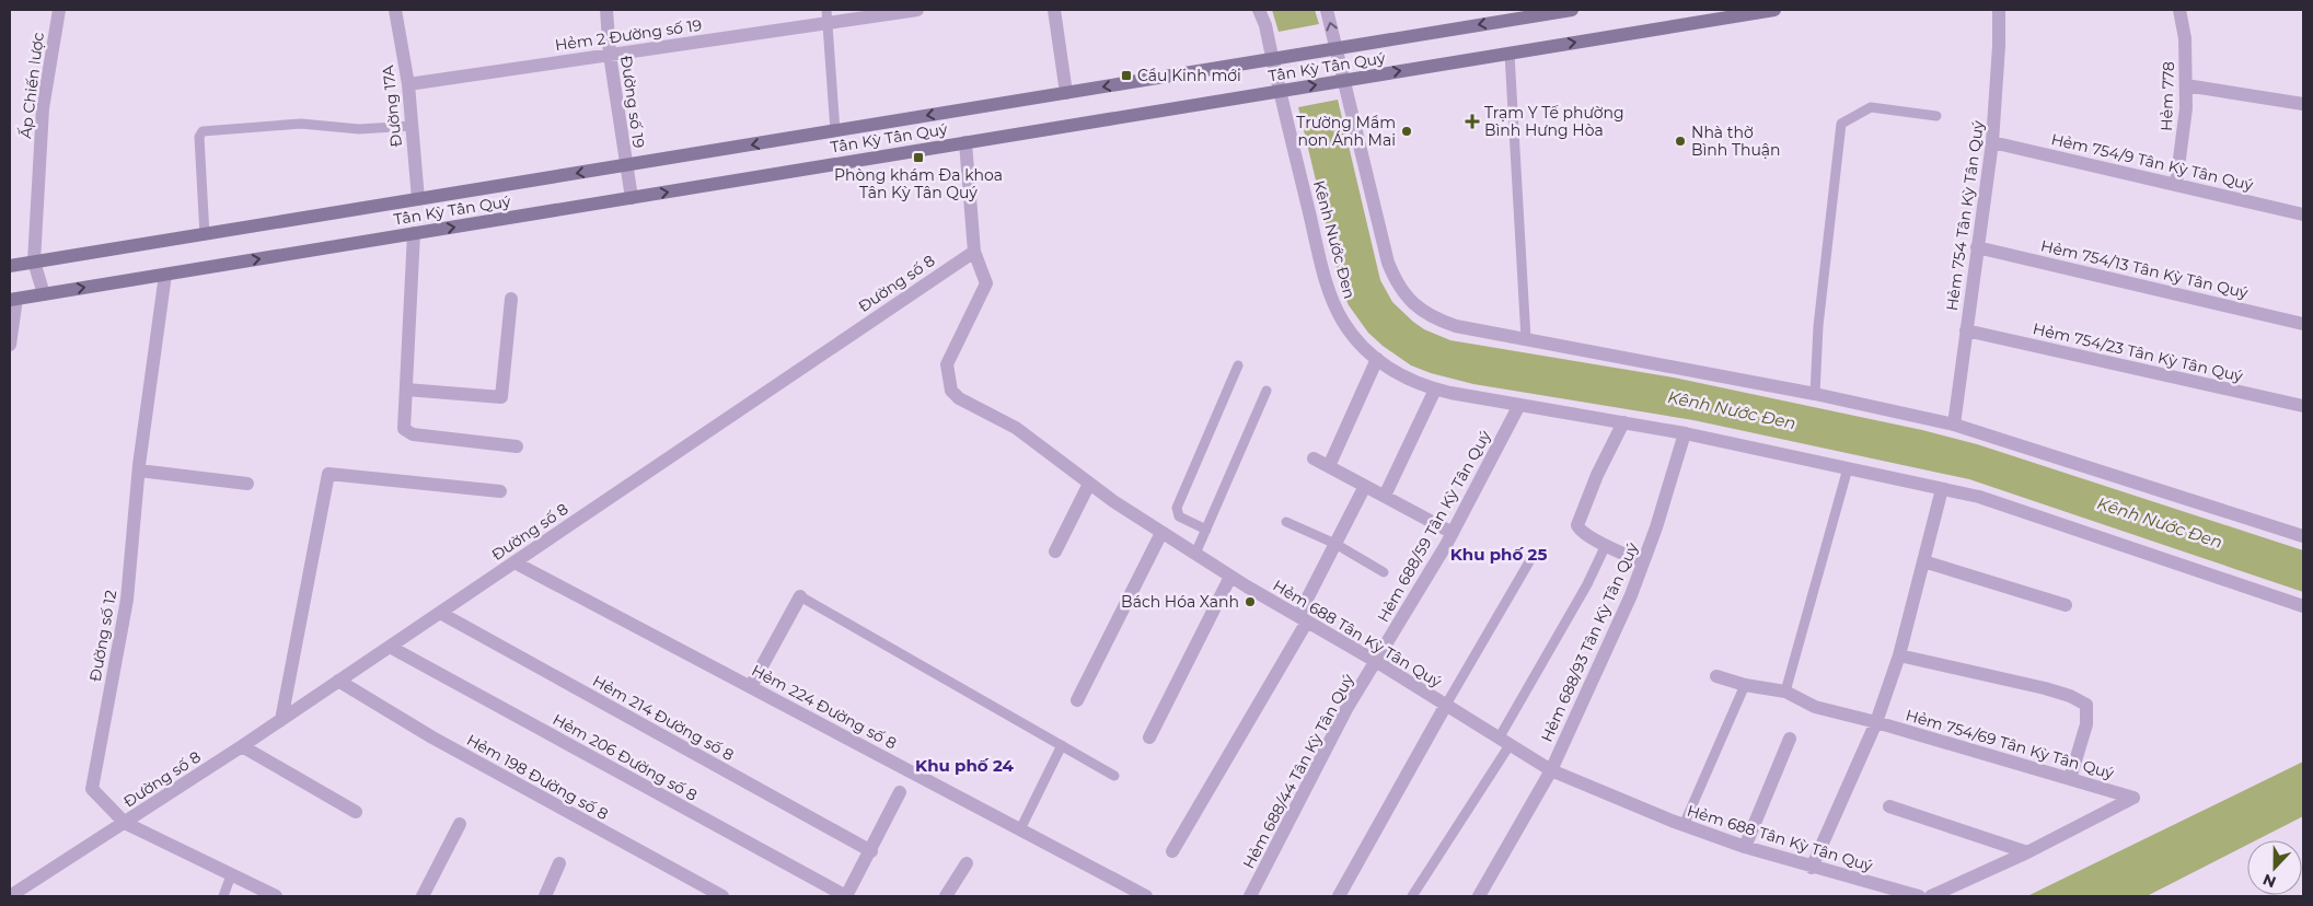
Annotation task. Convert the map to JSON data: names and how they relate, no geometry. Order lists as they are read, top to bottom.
{
  "streets": {
    "main road": ["Tân Kỳ Tân Quý"],
    "street": [
      "Hẻm 2 Đường số 19",
      "Ấp Chiến lược",
      "Hẻm 778",
      "Đường số 19",
      "Đường 17A",
      "Hẻm 754/9 Tân Kỳ Tân Quý",
      "Hẻm 754 Tân Kỳ Tân Quý",
      "Kênh Nước Đen",
      "Hẻm 754/13 Tân Kỳ Tân Quý",
      "Đường số 8",
      "Hẻm 754/23 Tân Kỳ Tân Quý",
      "Hẻm 688/59 Tân Kỳ Tân Quý",
      "Hẻm 688 Tân Kỳ Tân Quý",
      "Đường số 12",
      "Hẻm 688/93 Tân Kỳ Tân Quý",
      "Hẻm 224 Đường số 8",
      "Hẻm 214 Đường số 8",
      "Hẻm 754/69 Tân Kỳ Tân Quý",
      "Hẻm 206 Đường số 8",
      "Hẻm 688/44 Tân Kỳ Tân Quý",
      "Hẻm 198 Đường số 8"
    ]
  },
  "crossings": [
    ["Hẻm 2 Đường số 19", "Đường số 19"],
    ["Hẻm 2 Đường số 19", "Đường 17A"],
    ["Tân Kỳ Tân Quý", "Ấp Chiến lược"],
    ["Tân Kỳ Tân Quý", "Đường số 19"],
    ["Tân Kỳ Tân Quý", "Đường 17A"],
    ["Tân Kỳ Tân Quý", "Kênh Nước Đen"],
    ["Tân Kỳ Tân Quý", "Đường số 12"],
    ["Hẻm 778", "Hẻm 754/9 Tân Kỳ Tân Quý"],
    ["Hẻm 754/9 Tân Kỳ Tân Quý", "Hẻm 754 Tân Kỳ Tân Quý"],
    ["Hẻm 754 Tân Kỳ Tân Quý", "Hẻm 754/13 Tân Kỳ Tân Quý"],
    ["Hẻm 754 Tân Kỳ Tân Quý", "Hẻm 754/23 Tân Kỳ Tân Quý"],
    ["Kênh Nước Đen", "Hẻm 688/59 Tân Kỳ Tân Quý"],
    ["Kênh Nước Đen", "Hẻm 688/93 Tân Kỳ Tân Quý"],
    ["Đường số 8", "Hẻm 688 Tân Kỳ Tân Quý"],
    ["Đường số 8", "Đường số 12"],
    ["Đường số 8", "Hẻm 224 Đường số 8"],
    ["Đường số 8", "Hẻm 214 Đường số 8"],
    ["Đường số 8", "Hẻm 206 Đường số 8"],
    ["Đường số 8", "Hẻm 198 Đường số 8"],
    ["Hẻm 688/59 Tân Kỳ Tân Quý", "Hẻm 688 Tân Kỳ Tân Quý"],
    ["Hẻm 688/59 Tân Kỳ Tân Quý", "Hẻm 688/44 Tân Kỳ Tân Quý"],
    ["Hẻm 688 Tân Kỳ Tân Quý", "Hẻm 688/93 Tân Kỳ Tân Quý"],
    ["Hẻm 688 Tân Kỳ Tân Quý", "Hẻm 688/44 Tân Kỳ Tân Quý"]
  ],
  "districts": ["Khu phố 25", "Khu phố 24"],
  "water": ["Kênh Nước Đen"],
  "places": {
    "transit": ["Cầu Kinh mới", "Phòng khám Đa khoa Tân Kỳ Tân Quý"],
    "health": ["Trạm Y Tế phường Bình Hưng Hòa"],
    "other": ["Trường Mầm non Ánh Mai", "Nhà thờ Bình Thuận", "Bách Hóa Xanh"]
  },
  "north": "bottom"
}
